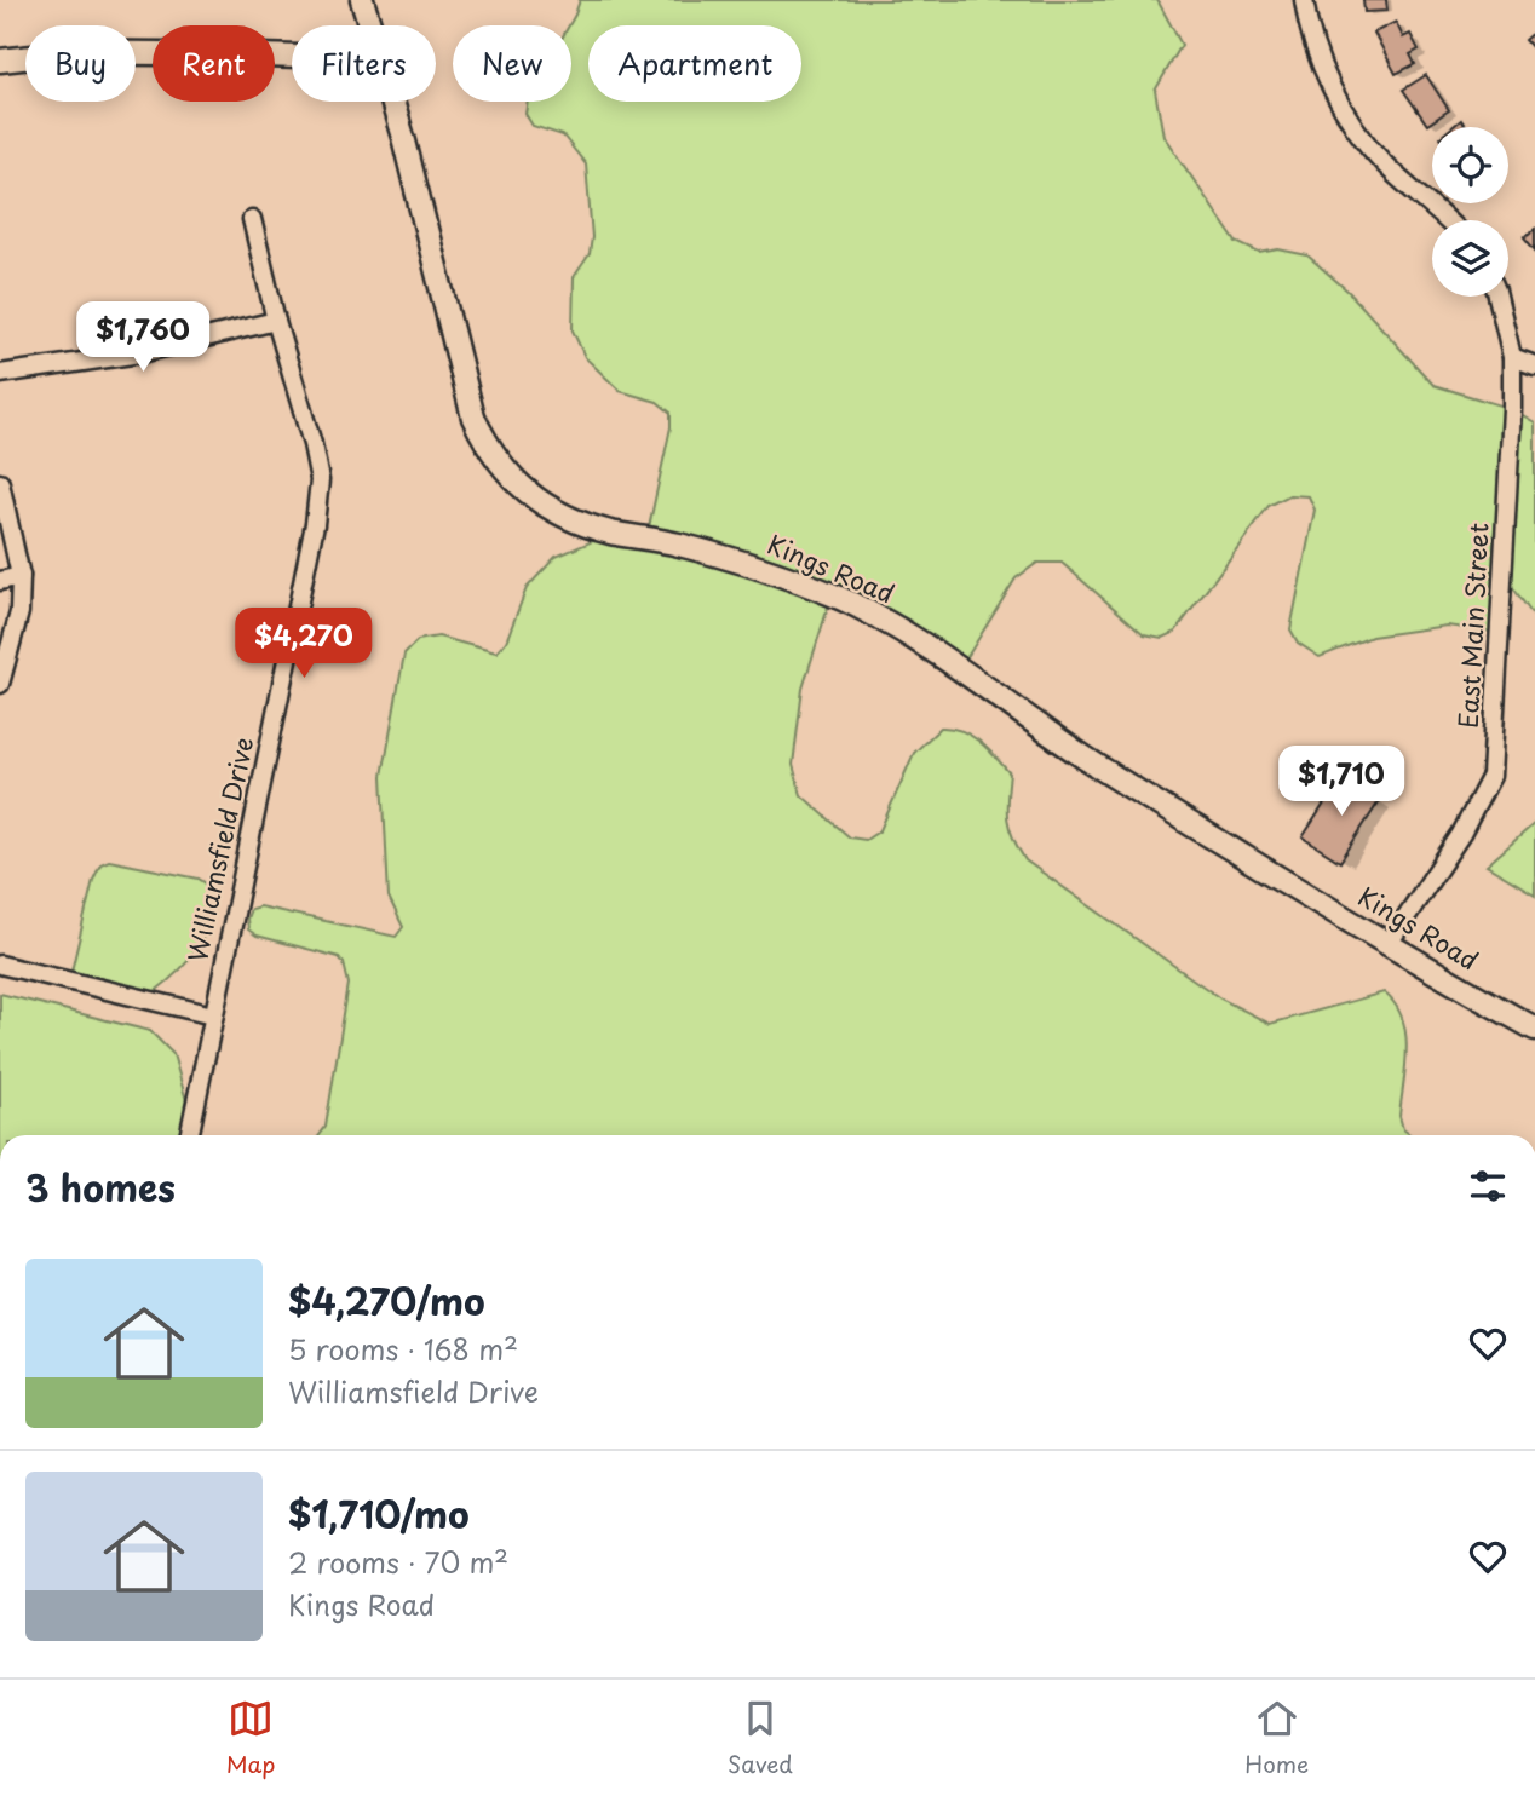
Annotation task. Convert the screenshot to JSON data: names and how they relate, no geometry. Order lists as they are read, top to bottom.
{
  "streets": {
    "street": ["Kings Road", "East Main Street", "Williamsfield Drive"]
  },
  "crossings": [
    ["Kings Road", "East Main Street"]
  ],
  "page": {
    "chip": [
      "Buy",
      "Rent",
      "Filters",
      "New",
      "Apartment"
    ],
    "price": ["$1,760", "$4,270", "$1,710"],
    "heading": "3 homes",
    "list": [
      {
        "name": "$4,270/mo",
        "note": "5 rooms · 168 m² · Williamsfield Drive"
      },
      {
        "name": "$1,710/mo",
        "note": "2 rooms · 70 m² · Kings Road"
      }
    ],
    "tabs": ["Map", "Saved", "Home"]
  }
}
